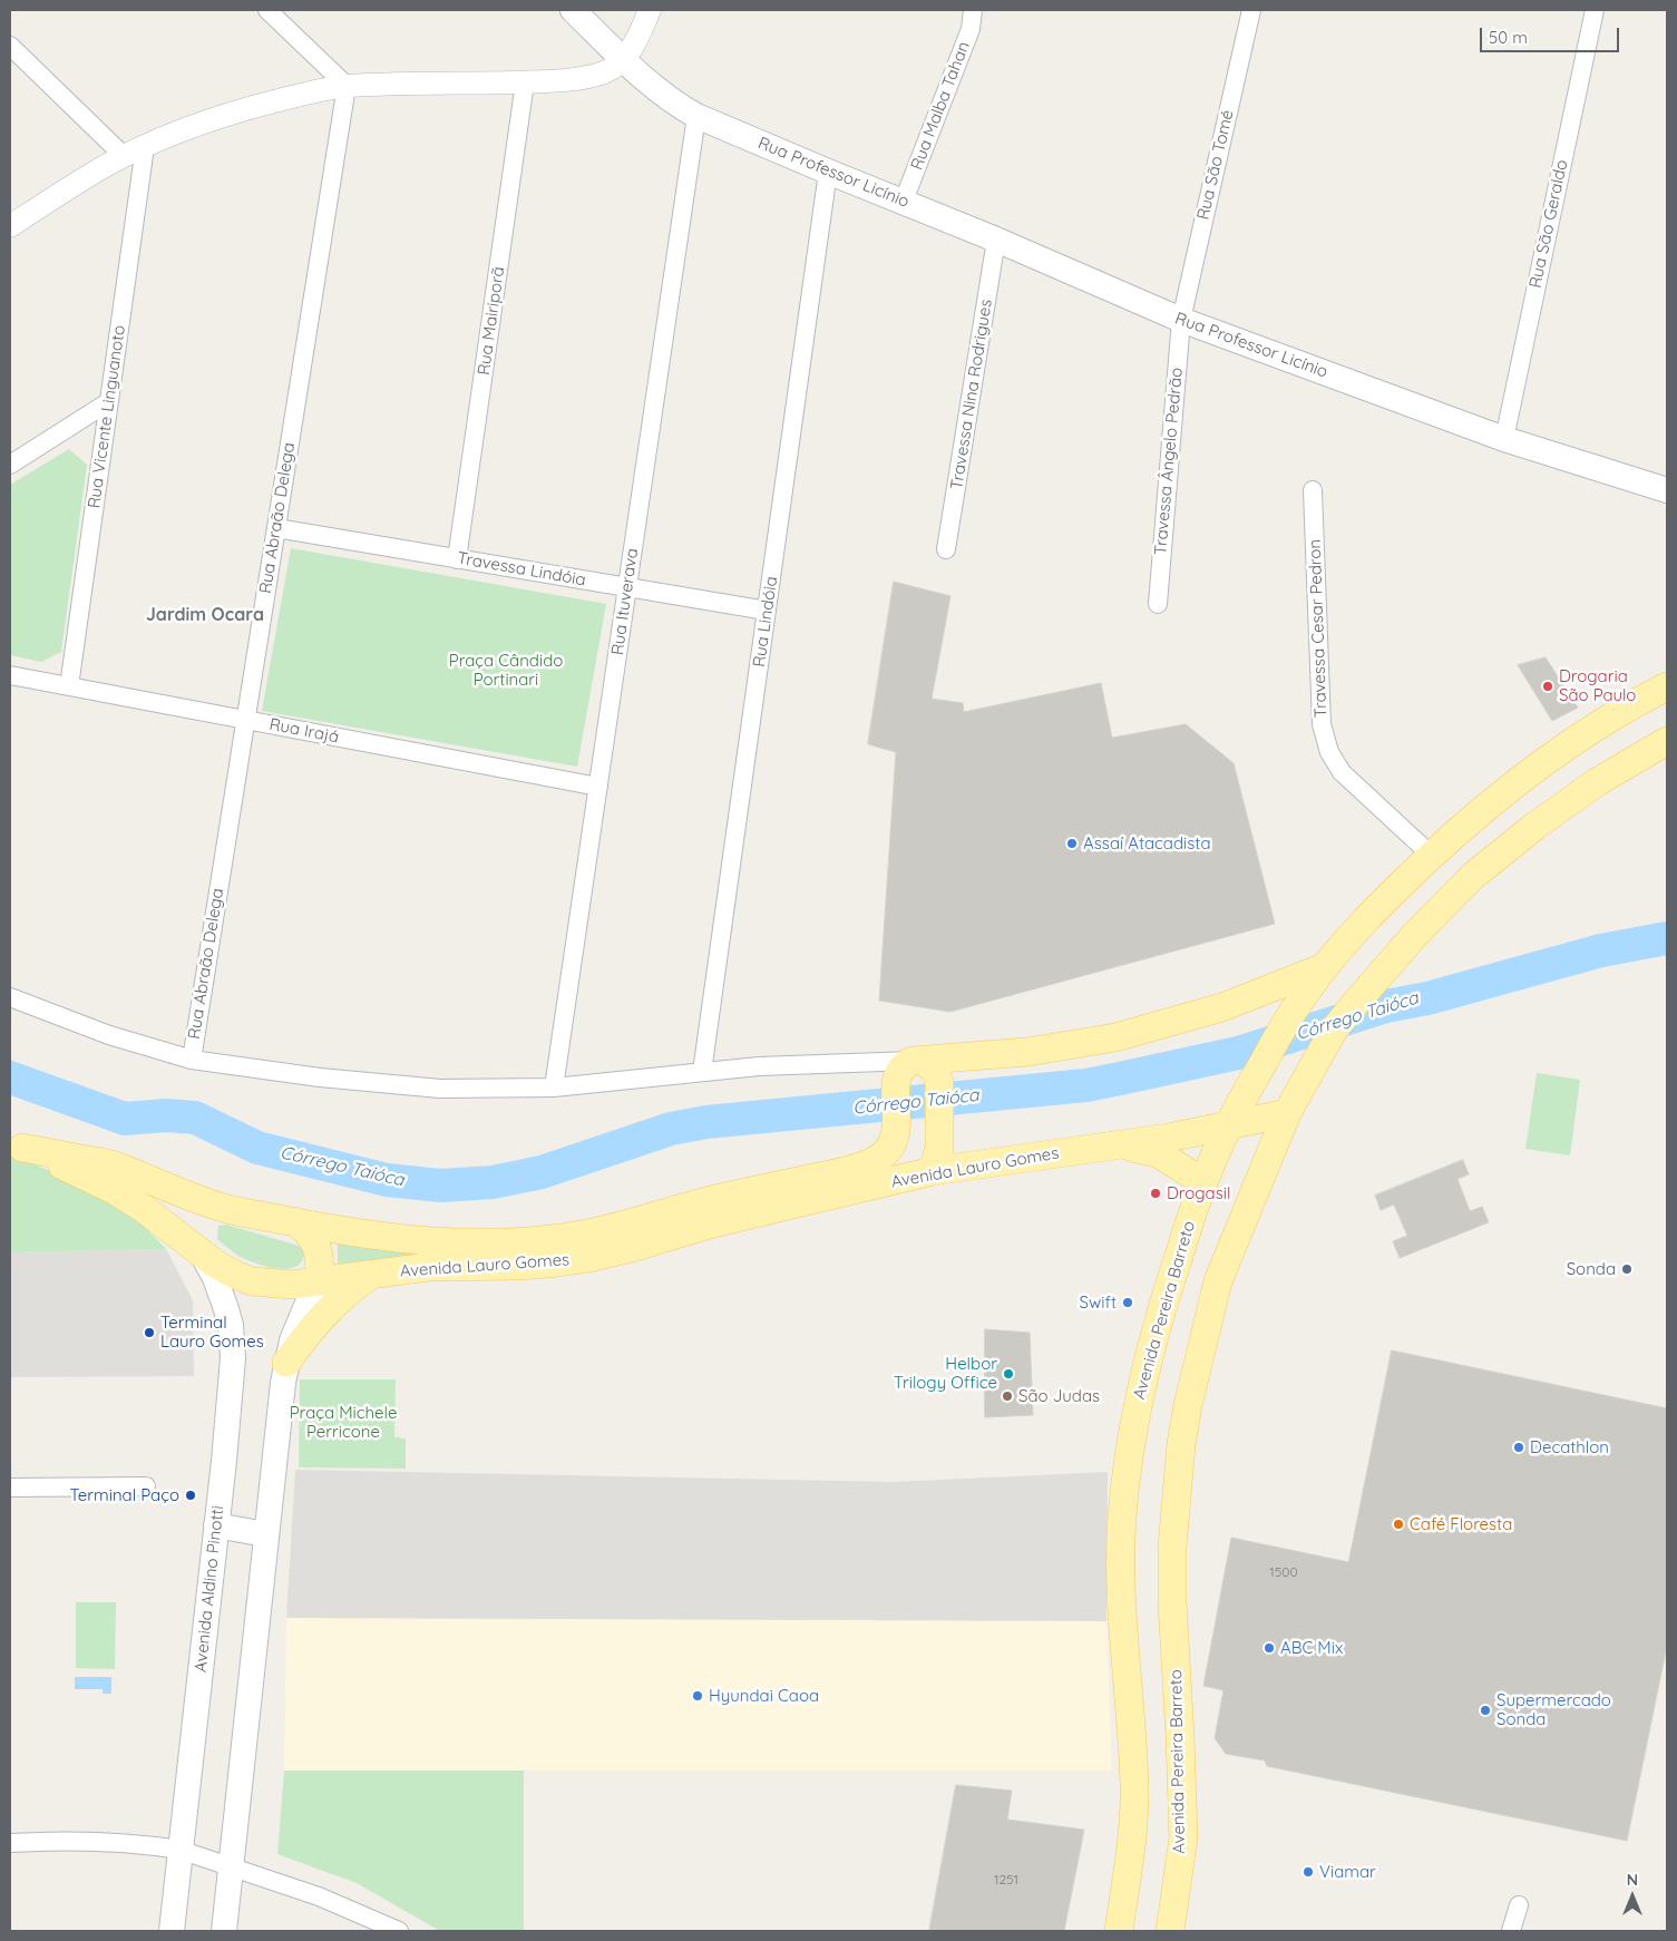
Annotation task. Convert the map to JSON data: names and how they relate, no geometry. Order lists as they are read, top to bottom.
{
  "streets": {
    "main road": [
      "Rua Professor Licínio",
      "Avenida Lauro Gomes",
      "Avenida Pereira Barreto",
      "Avenida Aldino Pinotti"
    ],
    "street": [
      "Rua Malba Tahan",
      "Rua São Tomé",
      "Rua São Geraldo",
      "Rua Mairiporã",
      "Travessa Nina Rodrigues",
      "Rua Vicente Linguanoto",
      "Travessa Ângelo Pedrão",
      "Rua Abraão Delega",
      "Travessa Lindóia",
      "Rua Ituverava",
      "Rua Lindóia",
      "Travessa Cesar Pedron",
      "Rua Irajá"
    ]
  },
  "crossings": [
    ["Rua Malba Tahan", "Rua Professor Licínio"],
    ["Rua São Tomé", "Rua Professor Licínio"],
    ["Rua São Tomé", "Travessa Ângelo Pedrão"],
    ["Rua Professor Licínio", "Rua São Geraldo"],
    ["Rua Professor Licínio", "Travessa Nina Rodrigues"],
    ["Rua Professor Licínio", "Travessa Ângelo Pedrão"],
    ["Rua Professor Licínio", "Rua Ituverava"],
    ["Rua Professor Licínio", "Rua Lindóia"],
    ["Rua Mairiporã", "Travessa Lindóia"],
    ["Rua Vicente Linguanoto", "Rua Irajá"],
    ["Rua Abraão Delega", "Travessa Lindóia"],
    ["Rua Abraão Delega", "Rua Irajá"],
    ["Travessa Lindóia", "Rua Ituverava"],
    ["Travessa Lindóia", "Rua Lindóia"],
    ["Rua Ituverava", "Rua Irajá"],
    ["Travessa Cesar Pedron", "Avenida Pereira Barreto"],
    ["Avenida Lauro Gomes", "Avenida Pereira Barreto"],
    ["Avenida Lauro Gomes", "Avenida Aldino Pinotti"]
  ],
  "districts": ["Jardim Ocara"],
  "water": ["Córrego Taióca"],
  "parks": ["Praça Cândido Portinari", "Praça Michele Perricone"],
  "places": [
    "Drogaria São Paulo",
    "Assaí Atacadista",
    "Drogasil",
    "Sonda",
    "Swift",
    "Terminal Lauro Gomes",
    "Helbor Trilogy Office",
    "São Judas",
    "Decathlon",
    "Terminal Paço",
    "Café Floresta",
    "ABC Mix",
    "Hyundai Caoa",
    "Supermercado Sonda",
    "Viamar"
  ],
  "house_numbers": ["1500", "1251"],
  "scale_bar": "50 m",
  "north": "top"
}
